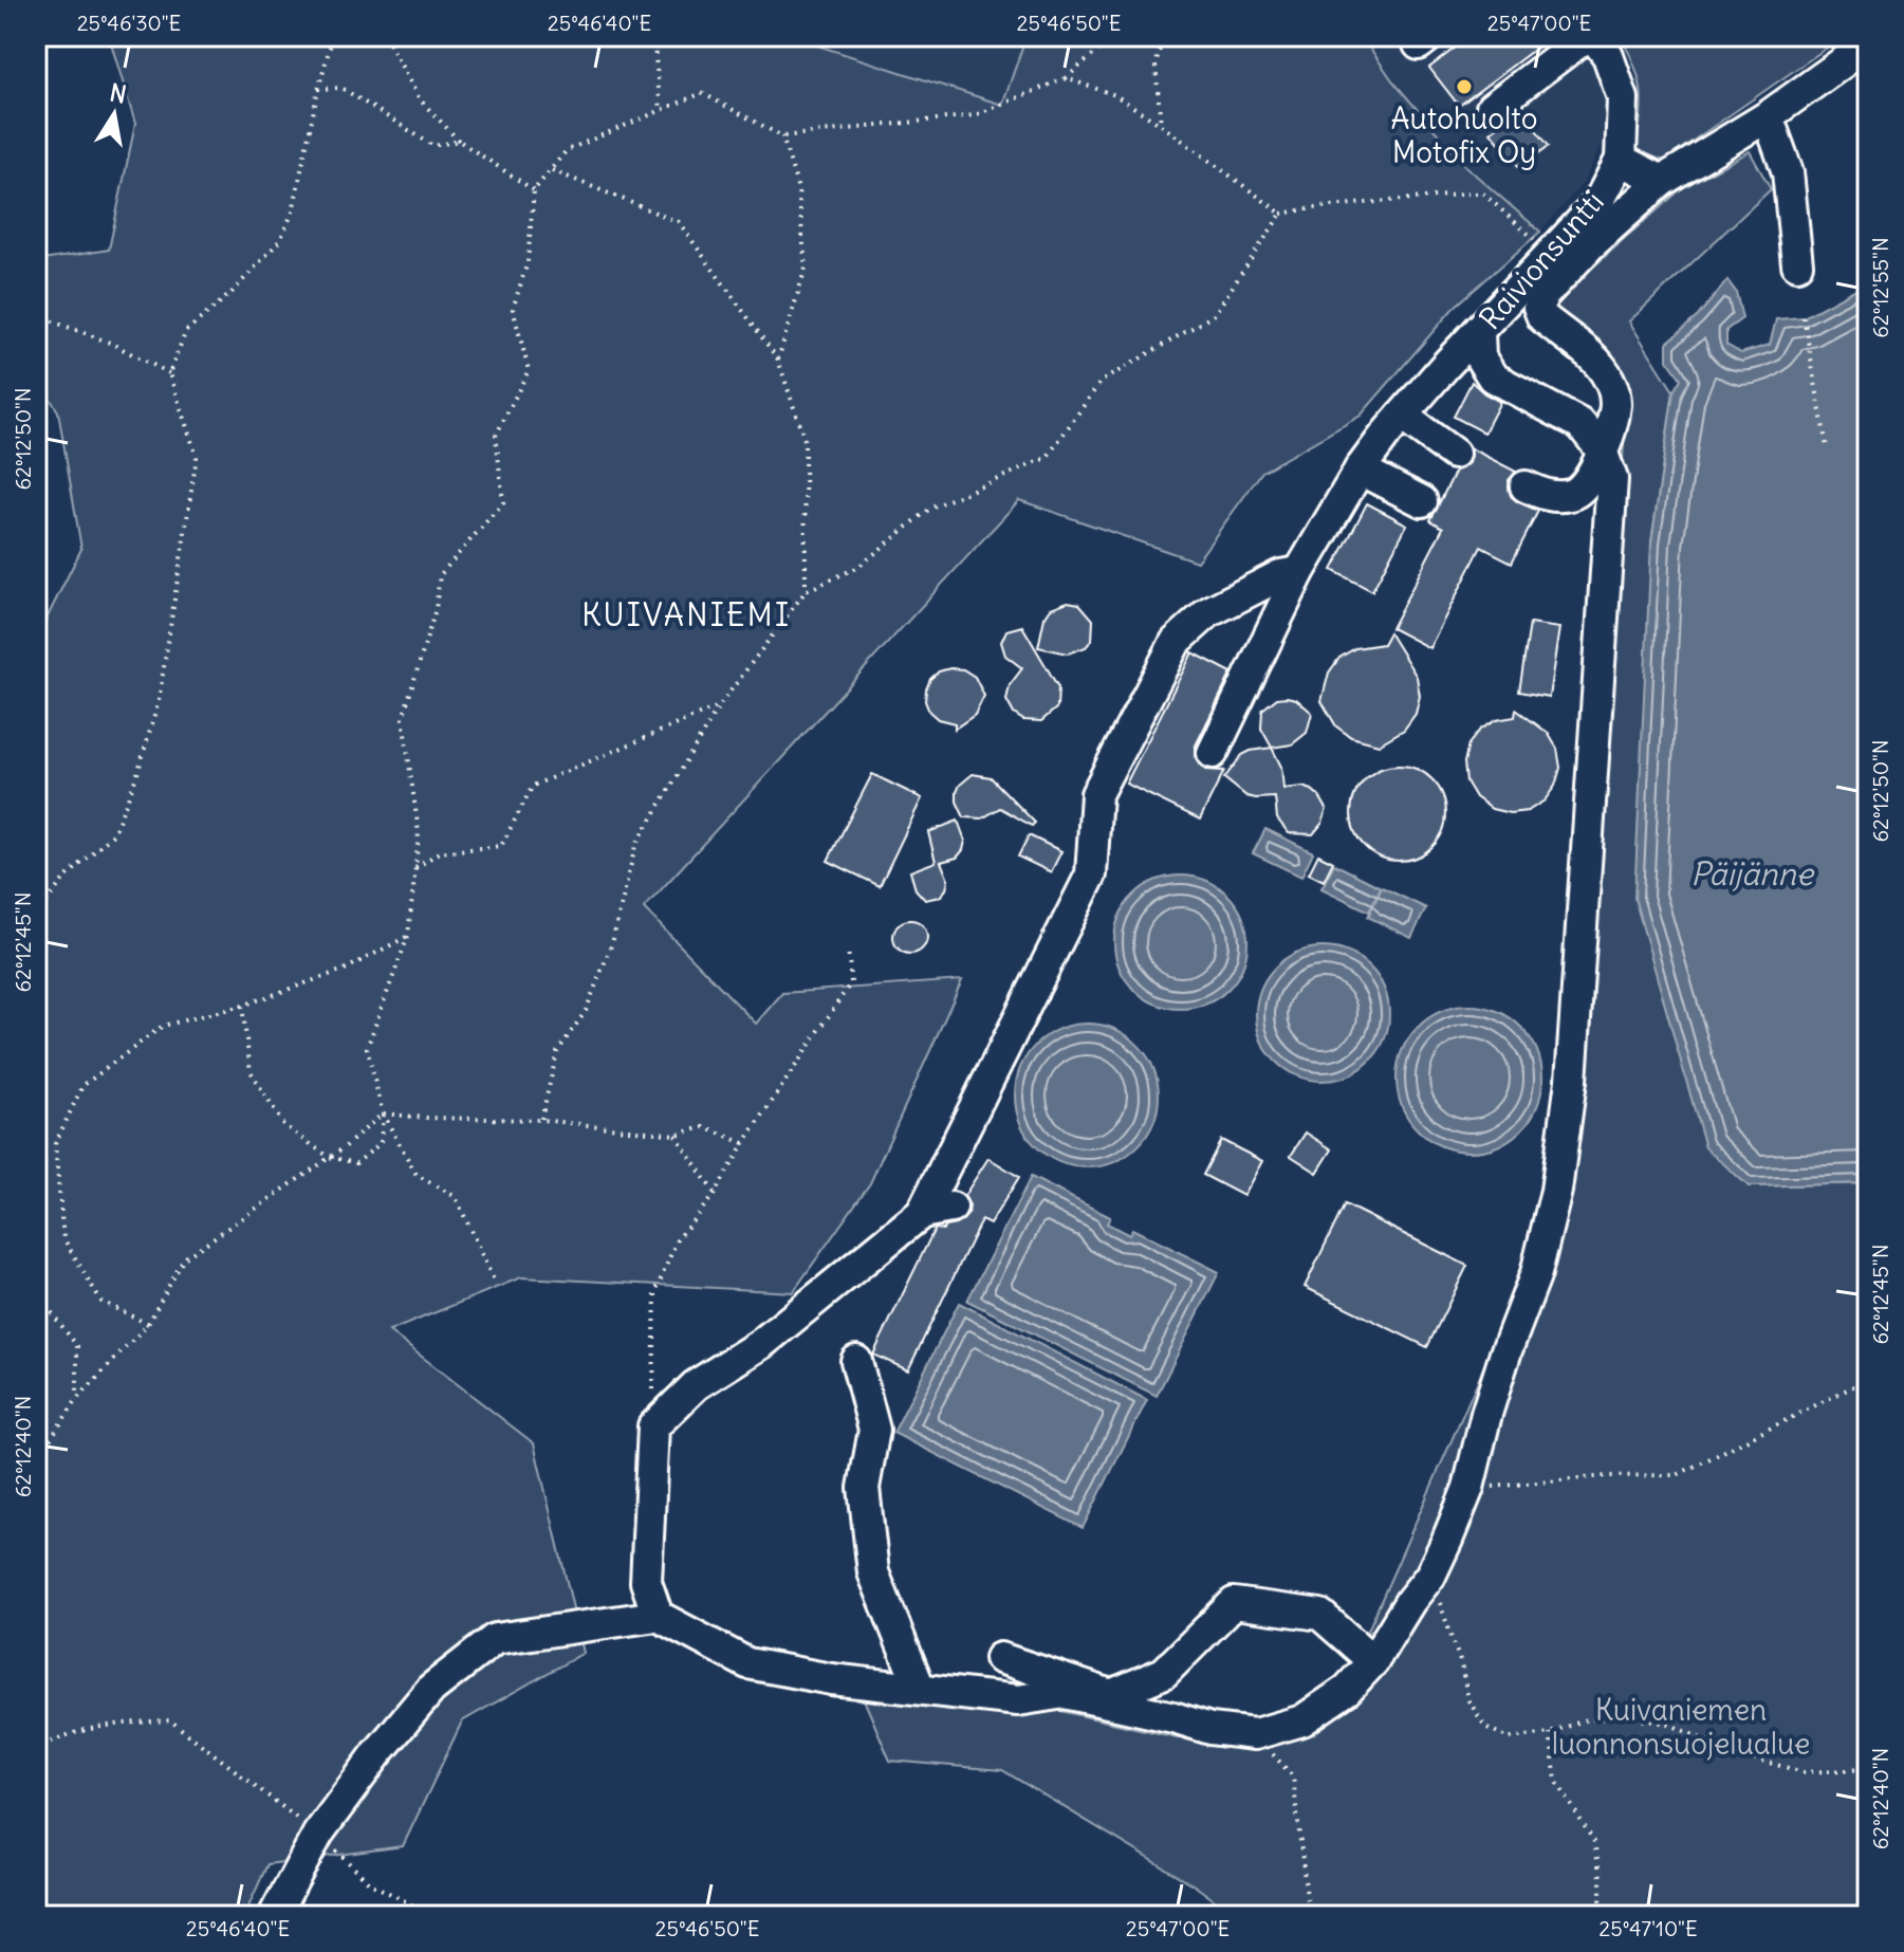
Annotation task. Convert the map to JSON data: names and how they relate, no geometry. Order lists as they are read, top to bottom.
{
  "streets": {
    "street": ["Raivionsuntti"]
  },
  "districts": ["KUIVANIEMI"],
  "water": ["Päijänne"],
  "parks": ["Kuivaniemen luonnonsuojelualue"],
  "places": ["Autohuolto Motofix Oy"],
  "north": "top",
  "coordinates": [
    "25°46'30\"E",
    "25°46'40\"E",
    "25°46'50\"E",
    "25°47'00\"E",
    "62°12'55\"N",
    "62°12'50\"N",
    "62°12'45\"N",
    "62°12'40\"N",
    "25°47'10\"E"
  ]
}
